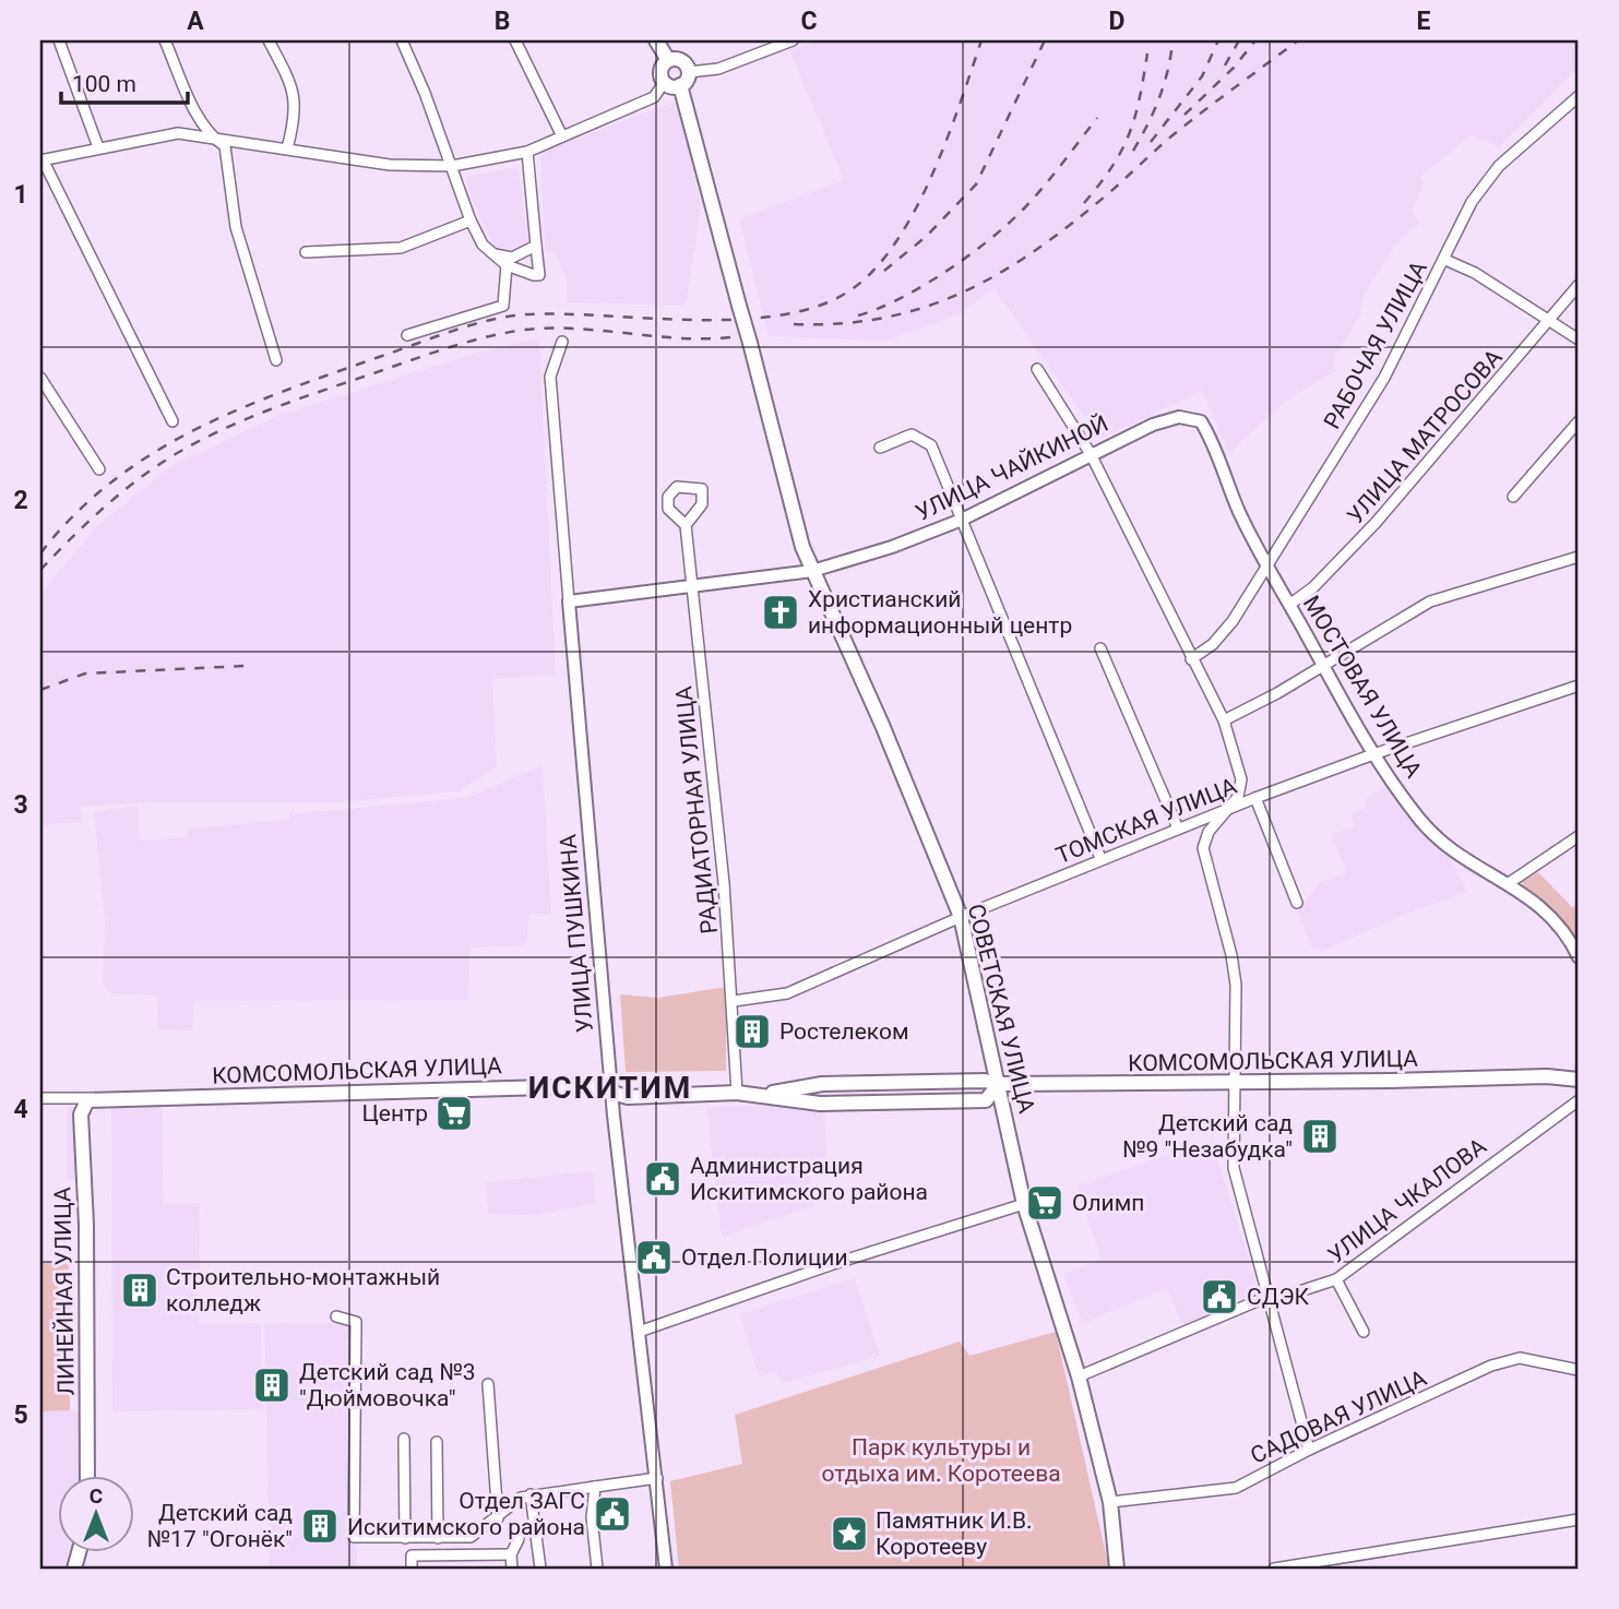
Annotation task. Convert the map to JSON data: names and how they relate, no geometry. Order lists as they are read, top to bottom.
{
  "streets": {
    "main road": ["СОВЕТСКАЯ УЛИЦА", "КОМСОМОЛЬСКАЯ УЛИЦА", "ЛИНЕЙНАЯ УЛИЦА"],
    "street": [
      "РАБОЧАЯ УЛИЦА",
      "УЛИЦА МАТРОСОВА",
      "УЛИЦА ЧАЙКИНОЙ",
      "МОСТОВАЯ УЛИЦА",
      "РАДИАТОРНАЯ УЛИЦА",
      "ТОМСКАЯ УЛИЦА",
      "УЛИЦА ПУШКИНА",
      "УЛИЦА ЧКАЛОВА",
      "САДОВАЯ УЛИЦА"
    ]
  },
  "crossings": [
    ["РАБОЧАЯ УЛИЦА", "МОСТОВАЯ УЛИЦА"],
    ["УЛИЦА МАТРОСОВА", "МОСТОВАЯ УЛИЦА"],
    ["УЛИЦА ЧАЙКИНОЙ", "МОСТОВАЯ УЛИЦА"],
    ["УЛИЦА ЧАЙКИНОЙ", "РАДИАТОРНАЯ УЛИЦА"],
    ["УЛИЦА ЧАЙКИНОЙ", "УЛИЦА ПУШКИНА"],
    ["УЛИЦА ЧАЙКИНОЙ", "СОВЕТСКАЯ УЛИЦА"],
    ["МОСТОВАЯ УЛИЦА", "ТОМСКАЯ УЛИЦА"],
    ["РАДИАТОРНАЯ УЛИЦА", "ТОМСКАЯ УЛИЦА"],
    ["РАДИАТОРНАЯ УЛИЦА", "КОМСОМОЛЬСКАЯ УЛИЦА"],
    ["ТОМСКАЯ УЛИЦА", "СОВЕТСКАЯ УЛИЦА"],
    ["УЛИЦА ПУШКИНА", "КОМСОМОЛЬСКАЯ УЛИЦА"],
    ["СОВЕТСКАЯ УЛИЦА", "КОМСОМОЛЬСКАЯ УЛИЦА"],
    ["СОВЕТСКАЯ УЛИЦА", "УЛИЦА ЧКАЛОВА"],
    ["СОВЕТСКАЯ УЛИЦА", "САДОВАЯ УЛИЦА"],
    ["КОМСОМОЛЬСКАЯ УЛИЦА", "ЛИНЕЙНАЯ УЛИЦА"]
  ],
  "districts": ["ИСКИТИМ"],
  "parks": ["Парк культуры и отдыха им. Коротеева"],
  "places": {
    "church": ["Христианский информационный центр"],
    "building": [
      "Ростелеком",
      "Детский сад №9 \"Незабудка\"",
      "Строительно-монтажный колледж",
      "Детский сад №3 \"Дюймовочка\"",
      "Детский сад №17 \"Огонёк\""
    ],
    "supermarket": ["Центр", "Олимп"],
    "public building": [
      "Администрация Искитимского района",
      "Отдел Полиции",
      "СДЭК",
      "Отдел ЗАГС Искитимского района"
    ],
    "place": ["Памятник И.В. Коротееву"]
  },
  "scale_bar": "100 m",
  "north": "top",
  "grid": {
    "columns": [
      "A",
      "B",
      "C",
      "D",
      "E"
    ],
    "rows": [
      "1",
      "2",
      "3",
      "4",
      "5"
    ]
  }
}
